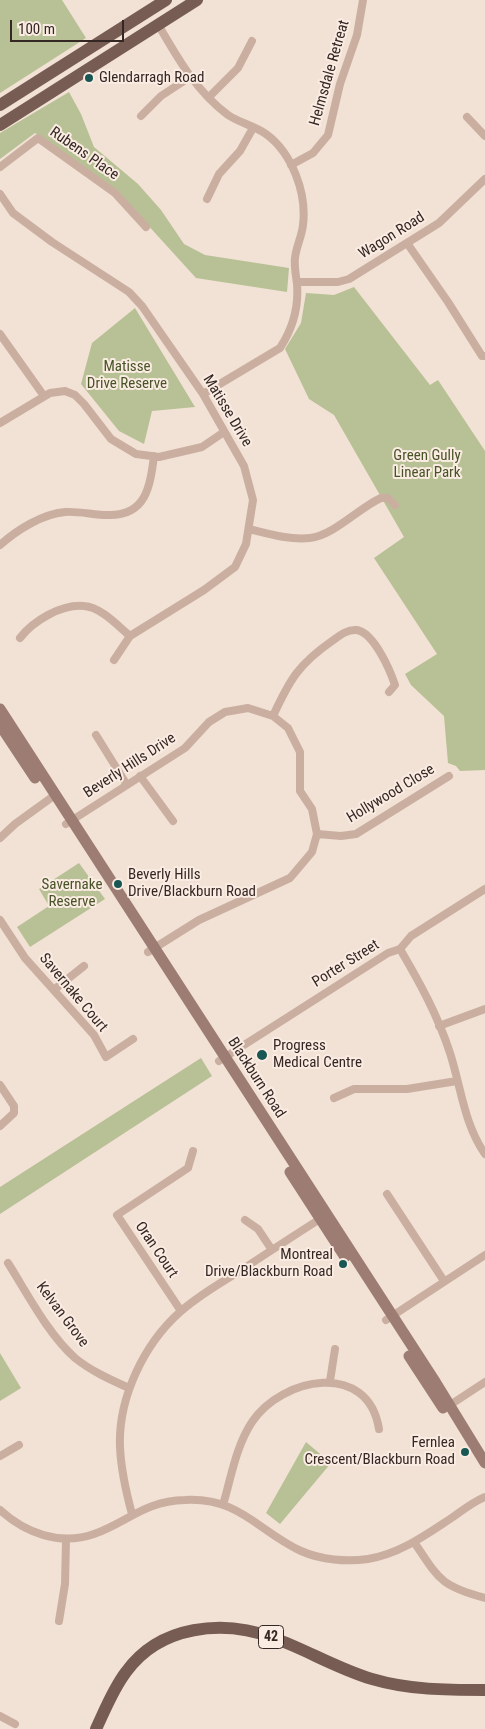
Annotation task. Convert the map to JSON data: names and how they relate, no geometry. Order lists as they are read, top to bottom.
{
  "streets": {
    "main road": ["Blackburn Road", "42"],
    "street": [
      "Helmsdale Retreat",
      "Rubens Place",
      "Wagon Road",
      "Matisse Drive",
      "Beverly Hills Drive",
      "Hollywood Close",
      "Porter Street",
      "Savernake Court",
      "Oran Court",
      "Kelvan Grove"
    ]
  },
  "crossings": [
    ["Beverly Hills Drive", "Hollywood Close"],
    ["Beverly Hills Drive", "Blackburn Road"],
    ["Porter Street", "Blackburn Road"]
  ],
  "parks": ["Matisse Drive Reserve", "Green Gully Linear Park", "Savernake Reserve"],
  "places": [
    "Glendarragh Road",
    "Beverly Hills Drive/Blackburn Road",
    "Progress Medical Centre",
    "Montreal Drive/Blackburn Road",
    "Fernlea Crescent/Blackburn Road"
  ],
  "scale_bar": "100 m"
}
